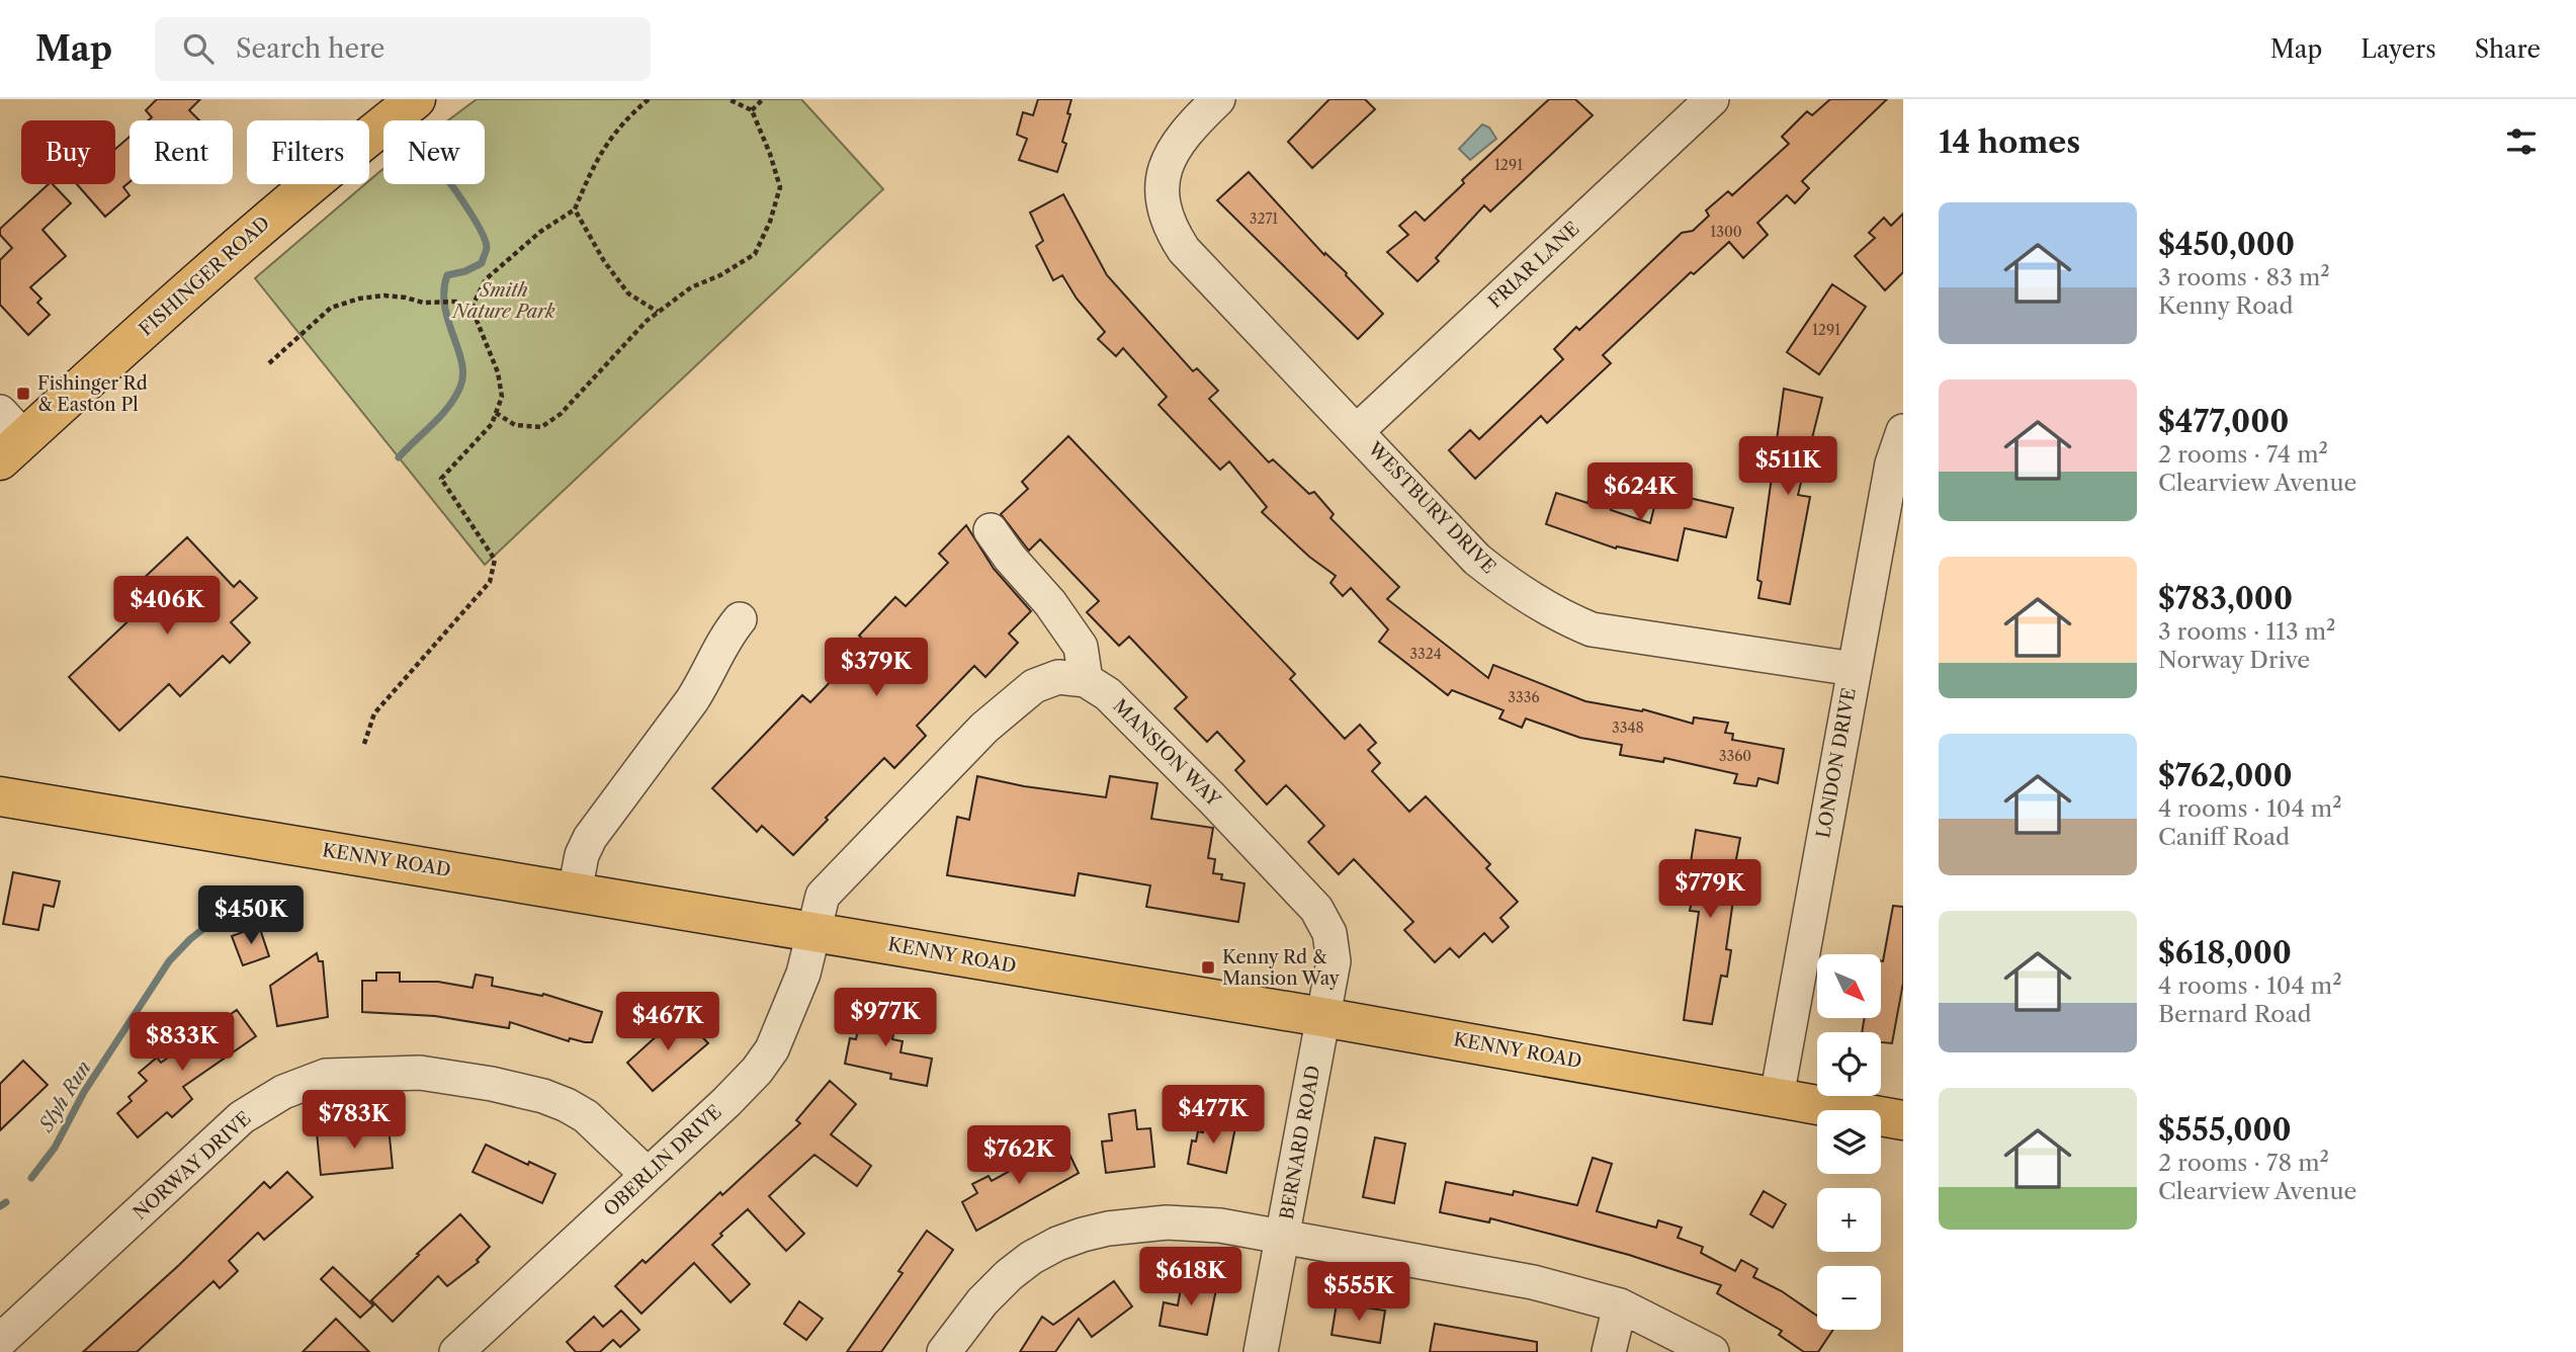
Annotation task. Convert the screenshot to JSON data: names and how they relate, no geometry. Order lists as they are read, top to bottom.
{
  "streets": {
    "main road": ["FISHINGER ROAD", "KENNY ROAD"],
    "street": [
      "FRIAR LANE",
      "WESTBURY DRIVE",
      "MANSION WAY",
      "LONDON DRIVE",
      "BERNARD ROAD",
      "OBERLIN DRIVE",
      "NORWAY DRIVE"
    ]
  },
  "crossings": [
    ["FRIAR LANE", "WESTBURY DRIVE"],
    ["WESTBURY DRIVE", "LONDON DRIVE"],
    ["MANSION WAY", "KENNY ROAD"],
    ["MANSION WAY", "BERNARD ROAD"],
    ["LONDON DRIVE", "KENNY ROAD"],
    ["KENNY ROAD", "BERNARD ROAD"],
    ["KENNY ROAD", "OBERLIN DRIVE"],
    ["OBERLIN DRIVE", "NORWAY DRIVE"]
  ],
  "water": ["Slyh Run"],
  "parks": ["Smith Nature Park"],
  "places": {
    "transit": ["Fishinger Rd & Easton Pl", "Kenny Rd & Mansion Way"]
  },
  "house_numbers": [
    "1291",
    "3271",
    "1300",
    "1291",
    "3324",
    "3336",
    "3348",
    "3360"
  ],
  "north": "bottom right",
  "page": {
    "header": "Map",
    "search": "Search here",
    "nav": ["Map", "Layers", "Share"],
    "heading": "14 homes",
    "chip": [
      "Buy",
      "Rent",
      "Filters",
      "New"
    ],
    "list": [
      {
        "name": "$450,000",
        "note": "3 rooms · 83 m² · Kenny Road"
      },
      {
        "name": "$477,000",
        "note": "2 rooms · 74 m² · Clearview Avenue"
      },
      {
        "name": "$783,000",
        "note": "3 rooms · 113 m² · Norway Drive"
      },
      {
        "name": "$762,000",
        "note": "4 rooms · 104 m² · Caniff Road"
      },
      {
        "name": "$618,000",
        "note": "4 rooms · 104 m² · Bernard Road"
      },
      {
        "name": "$555,000",
        "note": "2 rooms · 78 m² · Clearview Avenue"
      }
    ],
    "price": [
      "$511K",
      "$624K",
      "$406K",
      "$379K",
      "$779K",
      "$450K",
      "$977K",
      "$467K",
      "$833K",
      "$477K",
      "$783K",
      "$762K",
      "$618K",
      "$555K"
    ],
    "map_buttons": ["+", "−"]
  }
}
